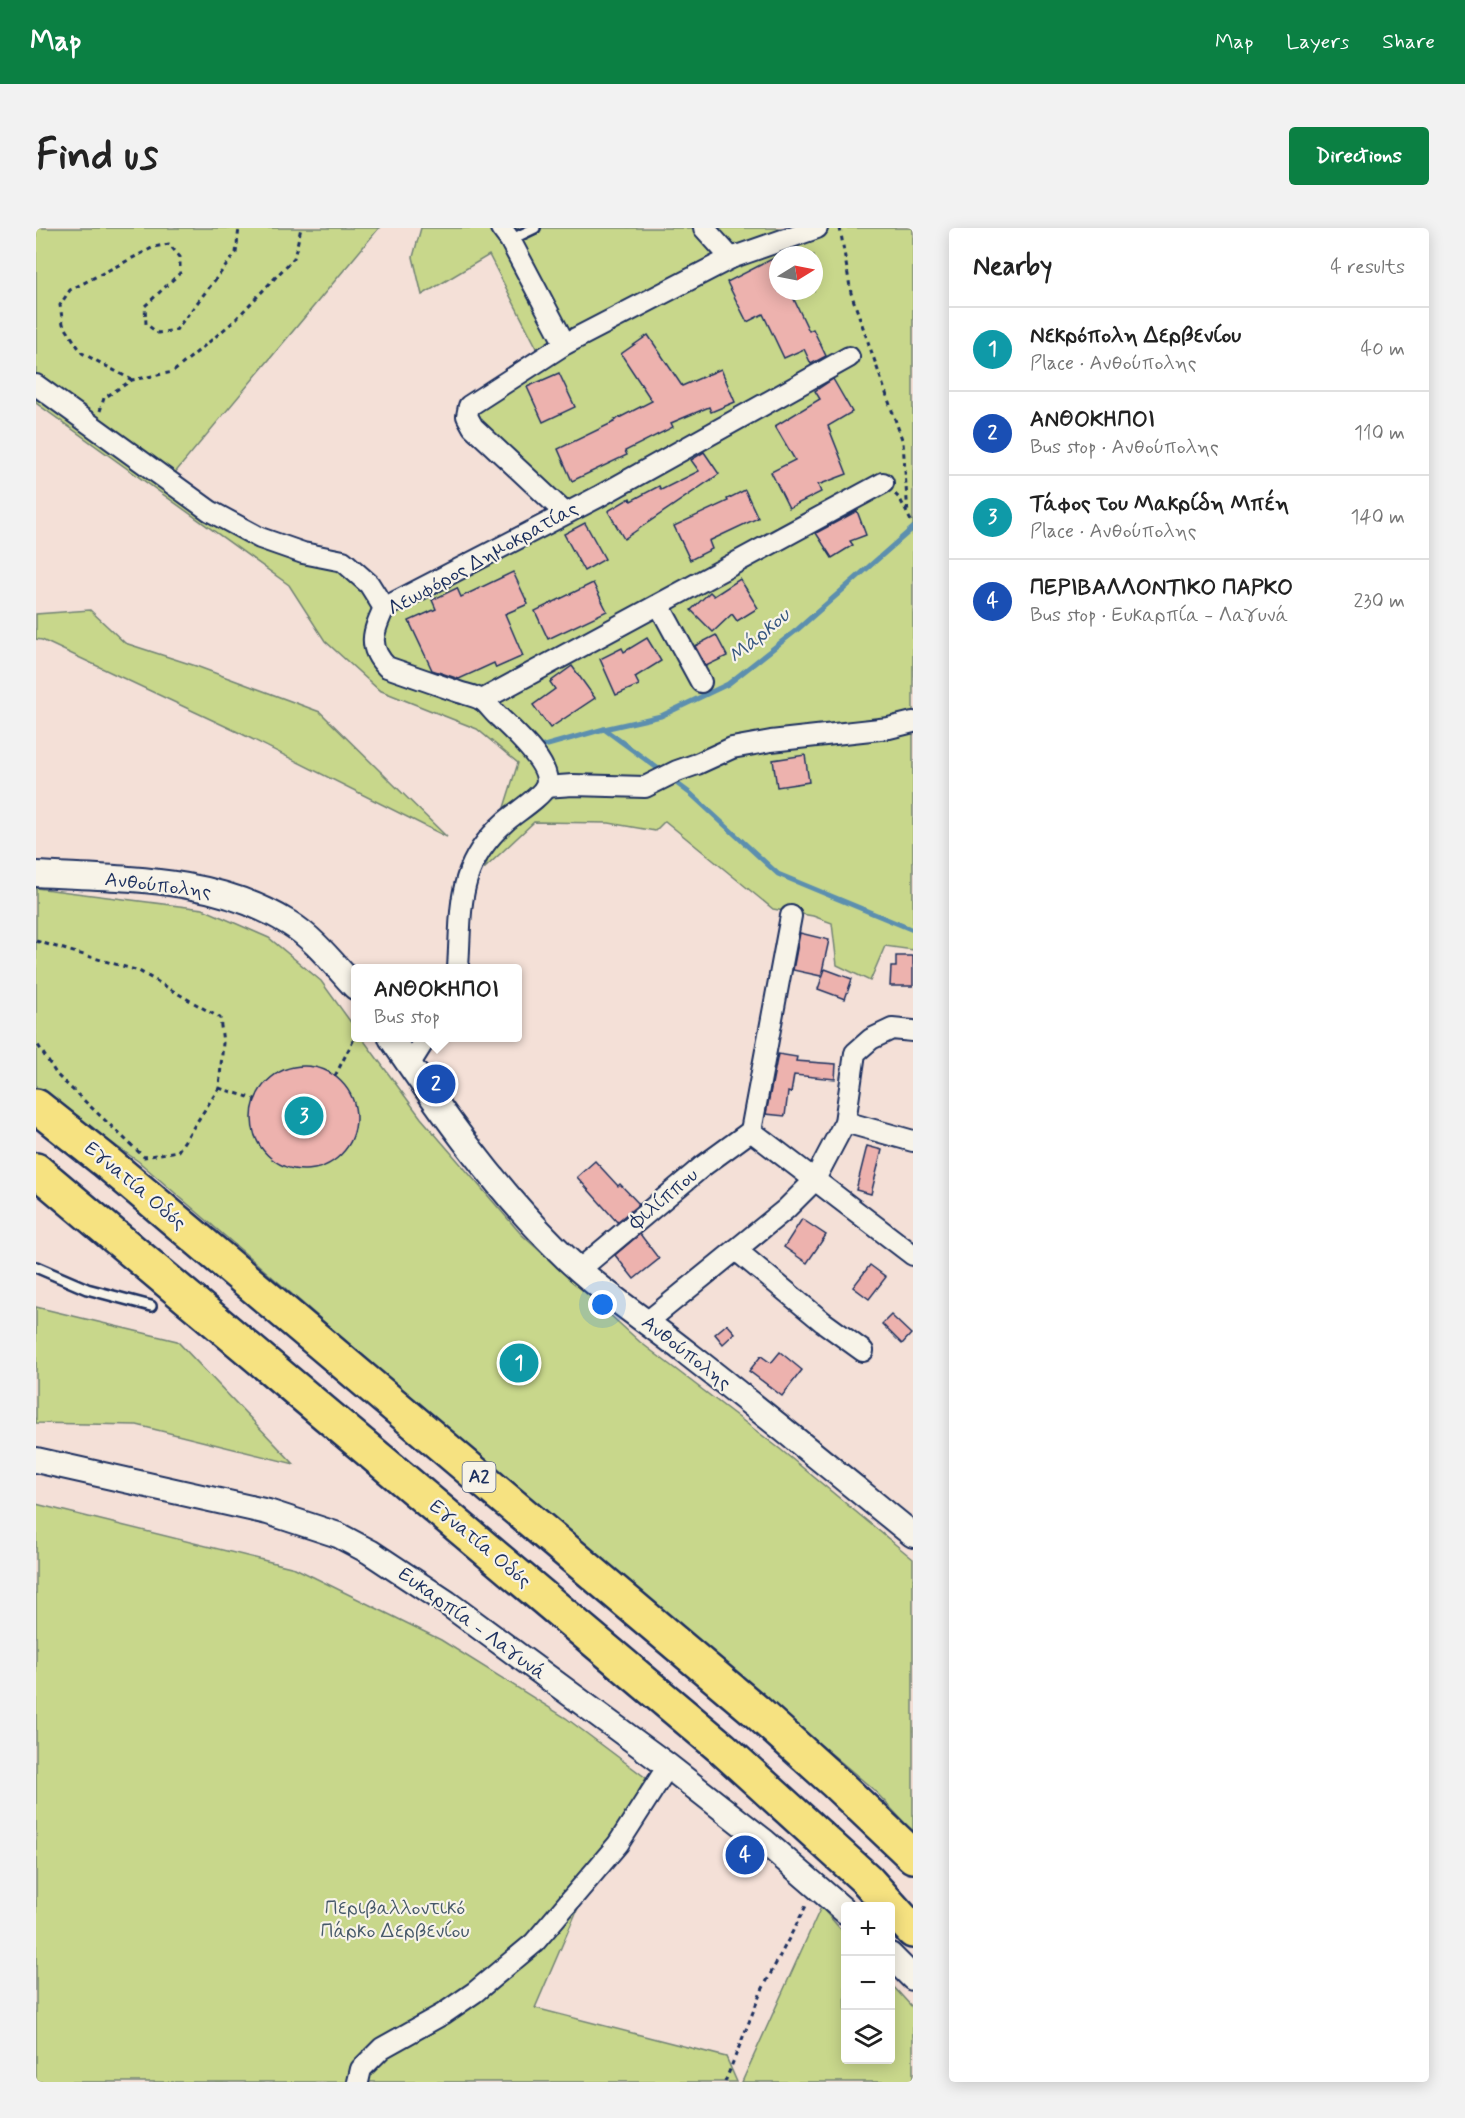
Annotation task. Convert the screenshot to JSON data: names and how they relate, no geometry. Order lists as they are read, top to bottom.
{
  "streets": {
    "highway": ["Εγνατία Οδός", "Α2"],
    "street": [
      "Λεωφόρος Δημοκρατίας",
      "Ανθούπολης",
      "Φιλίππου",
      "Ευκαρπία - Λαγυνά"
    ]
  },
  "crossings": [
    ["Ανθούπολης", "Φιλίππου"]
  ],
  "water": ["Μάρκου"],
  "parks": ["Περιβαλλοντικό Πάρκο Δερβενίου"],
  "north": "right",
  "page": {
    "header": "Map",
    "nav": ["Map", "Layers", "Share"],
    "buttons": "Directions",
    "title": "Find us",
    "heading": ["Nearby", "4 results"],
    "list": [
      {
        "mark": "1",
        "name": "Νεκρόπολη Δερβενίου",
        "note": "Place · Ανθούπολης",
        "value": "40 m"
      },
      {
        "mark": "2",
        "name": "ΑΝΘΟΚΗΠΟΙ",
        "note": "Bus stop · Ανθούπολης",
        "value": "110 m"
      },
      {
        "mark": "3",
        "name": "Τάφος του Μακρίδη Μπέη",
        "note": "Place · Ανθούπολης",
        "value": "140 m"
      },
      {
        "mark": "4",
        "name": "ΠΕΡΙΒΑΛΛΟΝΤΙΚΟ ΠΑΡΚΟ",
        "note": "Bus stop · Ευκαρπία - Λαγυνά",
        "value": "230 m"
      }
    ],
    "popup": ["ΑΝΘΟΚΗΠΟΙ", "Bus stop"],
    "pins": [
      "2",
      "3",
      "1",
      "4"
    ],
    "map_buttons": ["+", "−"]
  }
}
